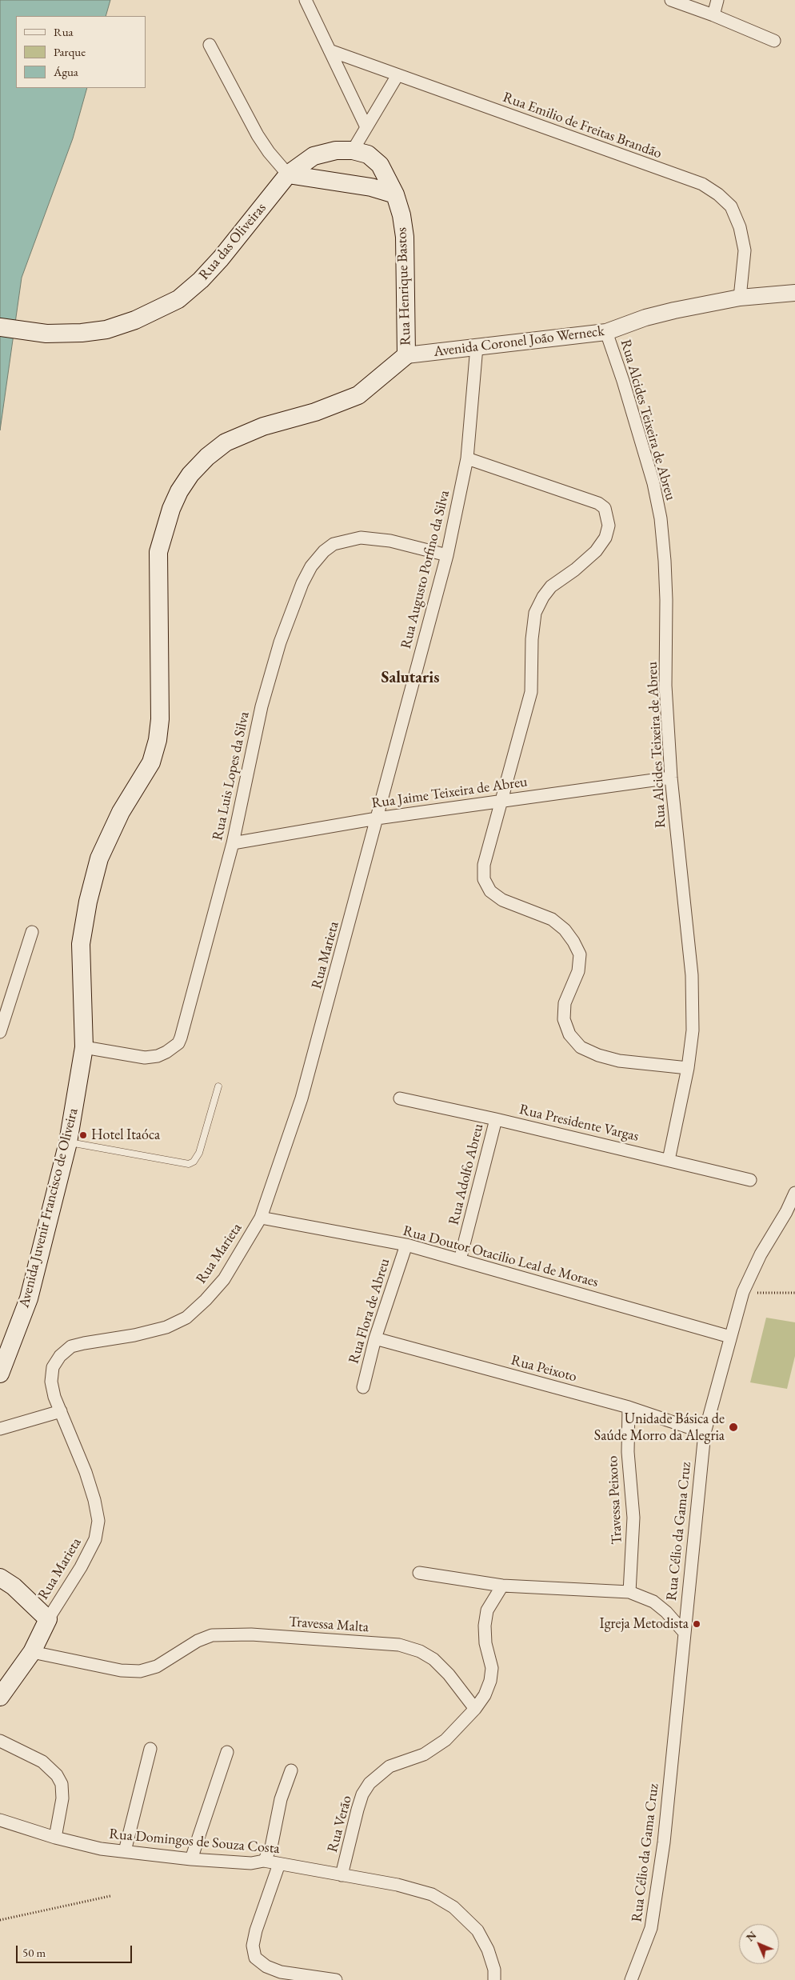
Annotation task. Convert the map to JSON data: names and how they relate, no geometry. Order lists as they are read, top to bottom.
{
  "streets": {
    "main road": ["Rua das Oliveiras", "Rua Henrique Bastos", "Avenida Juvenir Francisco de Oliveira"],
    "street": [
      "Rua Emilio de Freitas Brandão",
      "Avenida Coronel João Werneck",
      "Rua Alcides Teixeira de Abreu",
      "Rua Augusto Porfino da Silva",
      "Rua Luis Lopes da Silva",
      "Rua Jaime Teixeira de Abreu",
      "Rua Marieta",
      "Rua Presidente Vargas",
      "Rua Adolfo Abreu",
      "Rua Doutor Otacilio Leal de Moraes",
      "Rua Flora de Abreu",
      "Rua Peixoto",
      "Travessa Peixoto",
      "Rua Célio da Gama Cruz",
      "Travessa Malta",
      "Rua Verão",
      "Rua Domingos de Souza Costa"
    ]
  },
  "crossings": [
    ["Rua Emilio de Freitas Brandão", "Avenida Coronel João Werneck"],
    ["Rua das Oliveiras", "Rua Henrique Bastos"],
    ["Rua Henrique Bastos", "Avenida Coronel João Werneck"],
    ["Rua Henrique Bastos", "Avenida Juvenir Francisco de Oliveira"],
    ["Avenida Coronel João Werneck", "Rua Alcides Teixeira de Abreu"],
    ["Avenida Coronel João Werneck", "Rua Augusto Porfino da Silva"],
    ["Avenida Coronel João Werneck", "Avenida Juvenir Francisco de Oliveira"],
    ["Rua Alcides Teixeira de Abreu", "Rua Jaime Teixeira de Abreu"],
    ["Rua Alcides Teixeira de Abreu", "Rua Presidente Vargas"],
    ["Rua Augusto Porfino da Silva", "Rua Luis Lopes da Silva"],
    ["Rua Augusto Porfino da Silva", "Rua Jaime Teixeira de Abreu"],
    ["Rua Augusto Porfino da Silva", "Rua Marieta"],
    ["Rua Luis Lopes da Silva", "Rua Jaime Teixeira de Abreu"],
    ["Rua Luis Lopes da Silva", "Avenida Juvenir Francisco de Oliveira"],
    ["Rua Jaime Teixeira de Abreu", "Rua Marieta"],
    ["Rua Marieta", "Rua Doutor Otacilio Leal de Moraes"],
    ["Rua Presidente Vargas", "Rua Adolfo Abreu"],
    ["Rua Adolfo Abreu", "Rua Doutor Otacilio Leal de Moraes"],
    ["Rua Doutor Otacilio Leal de Moraes", "Rua Flora de Abreu"],
    ["Rua Doutor Otacilio Leal de Moraes", "Rua Célio da Gama Cruz"],
    ["Rua Flora de Abreu", "Rua Peixoto"],
    ["Rua Peixoto", "Travessa Peixoto"],
    ["Rua Peixoto", "Rua Célio da Gama Cruz"],
    ["Travessa Malta", "Rua Verão"],
    ["Rua Verão", "Rua Domingos de Souza Costa"]
  ],
  "districts": ["Salutaris"],
  "places": ["Hotel Itaóca", "Unidade Básica de Saúde Morro da Alegria", "Igreja Metodista"],
  "legend": ["Rua", "Parque", "Água"],
  "scale_bar": "50 m",
  "north": "top left"
}
